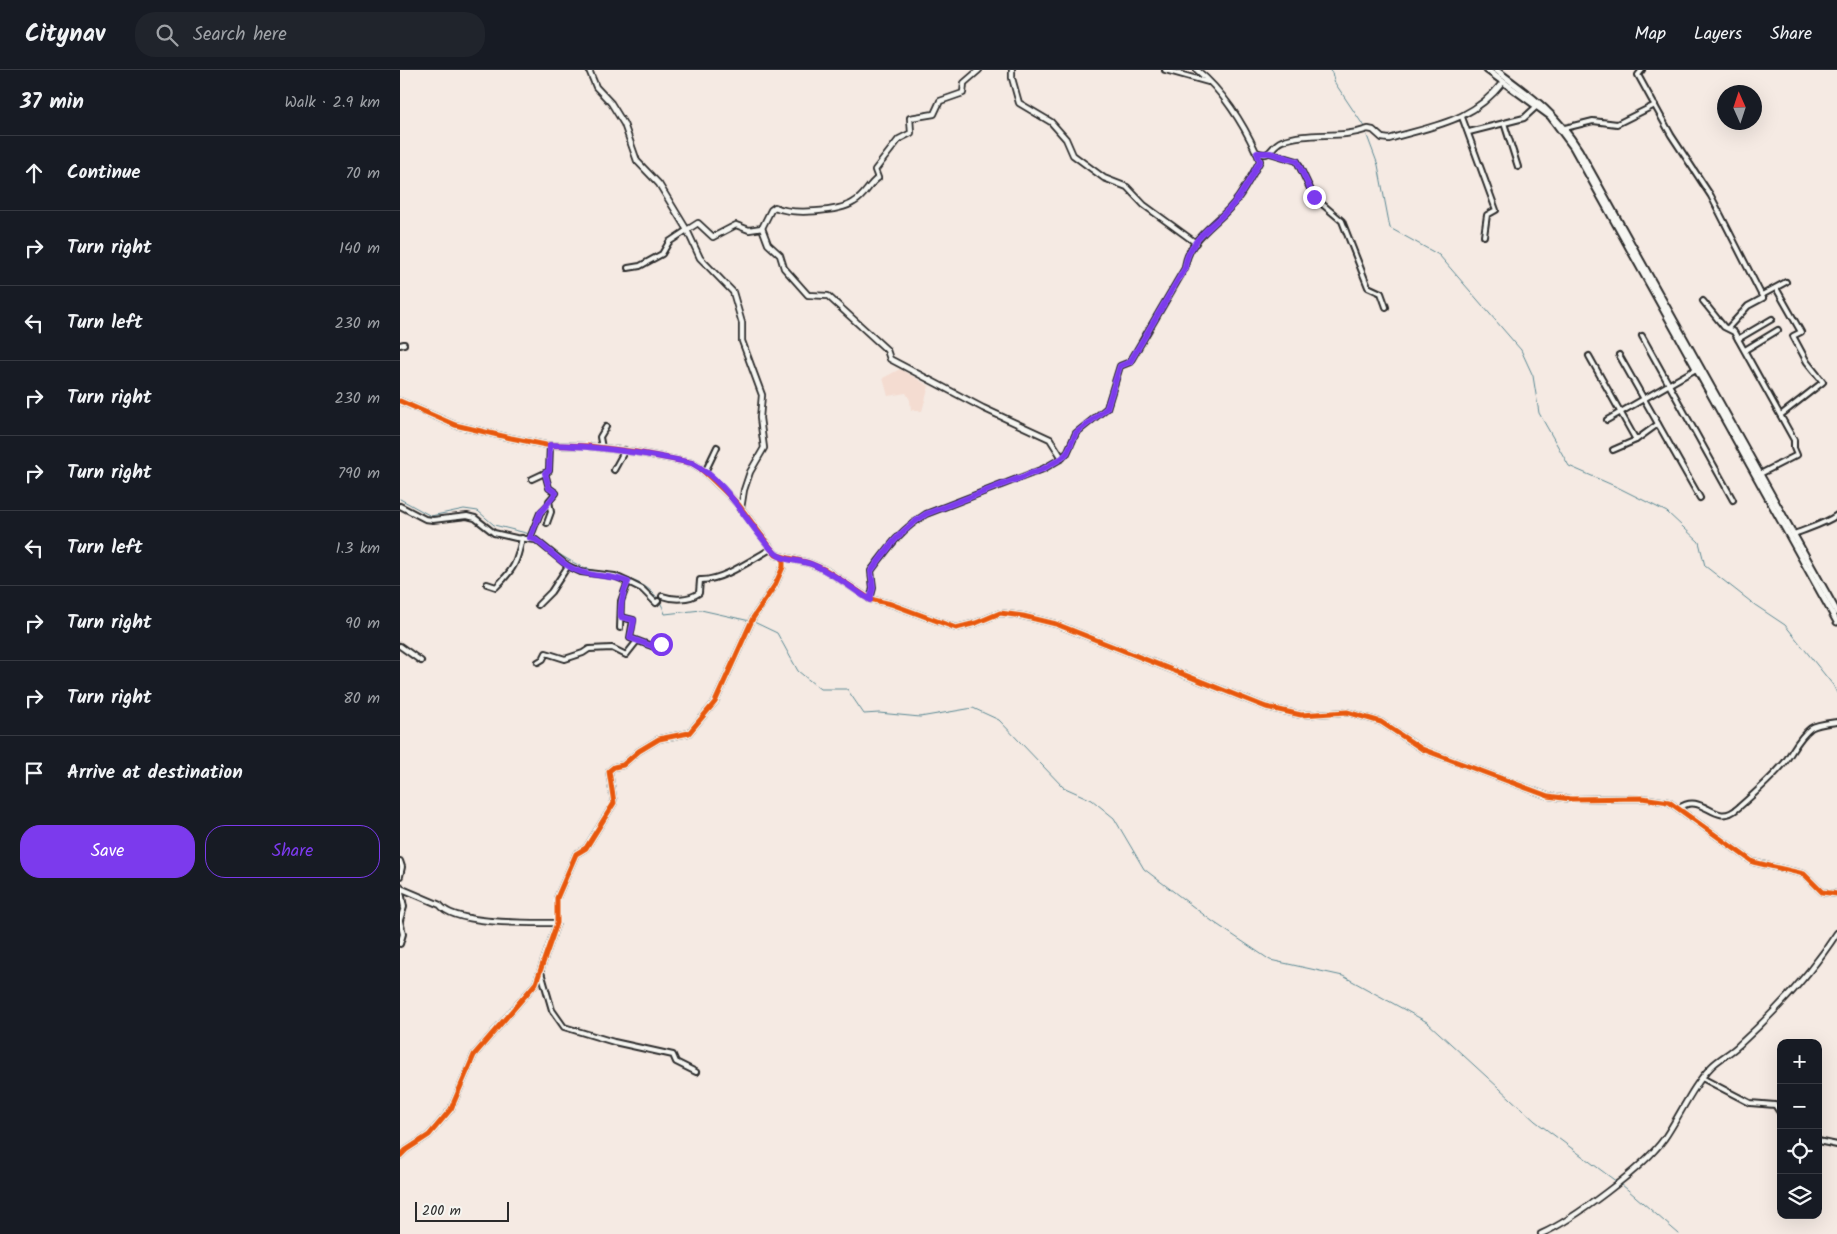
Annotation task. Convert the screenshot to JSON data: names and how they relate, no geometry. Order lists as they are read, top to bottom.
{
  "scale_bar": "200 m",
  "north": "top",
  "page": {
    "header": "Citynav",
    "search": "Search here",
    "nav": ["Map", "Layers", "Share"],
    "heading": ["37 min", "Walk · 2.9 km"],
    "list": [
      ["Continue", "70 m"],
      ["Turn right", "140 m"],
      ["Turn left", "230 m"],
      ["Turn right", "230 m"],
      ["Turn right", "790 m"],
      ["Turn left", "1.3 km"],
      ["Turn right", "90 m"],
      ["Turn right", "80 m"],
      "Arrive at destination"
    ],
    "buttons": ["Save", "Share"],
    "map_buttons": ["+", "−"],
    "scale": "200 m"
  }
}
